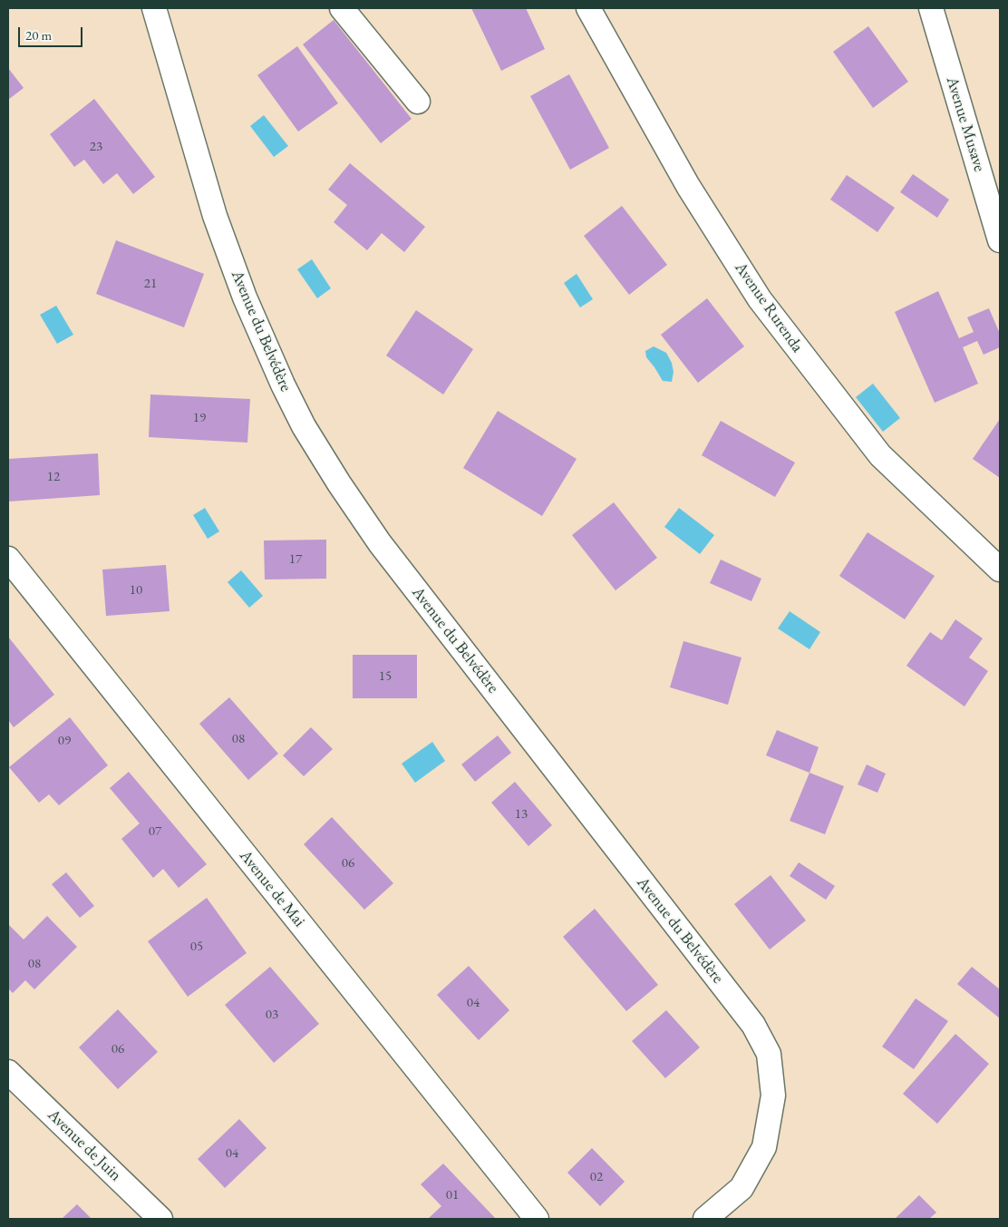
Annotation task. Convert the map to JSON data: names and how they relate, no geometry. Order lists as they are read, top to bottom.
{
  "streets": {
    "street": [
      "Avenue Musave",
      "Avenue Rurenda",
      "Avenue du Belvédère",
      "Avenue de Mai",
      "Avenue de Juin"
    ]
  },
  "house_numbers": [
    "23",
    "21",
    "19",
    "12",
    "17",
    "10",
    "15",
    "08",
    "09",
    "13",
    "07",
    "06",
    "05",
    "08",
    "04",
    "03",
    "06",
    "04",
    "02",
    "01"
  ],
  "scale_bar": "20 m"
}
